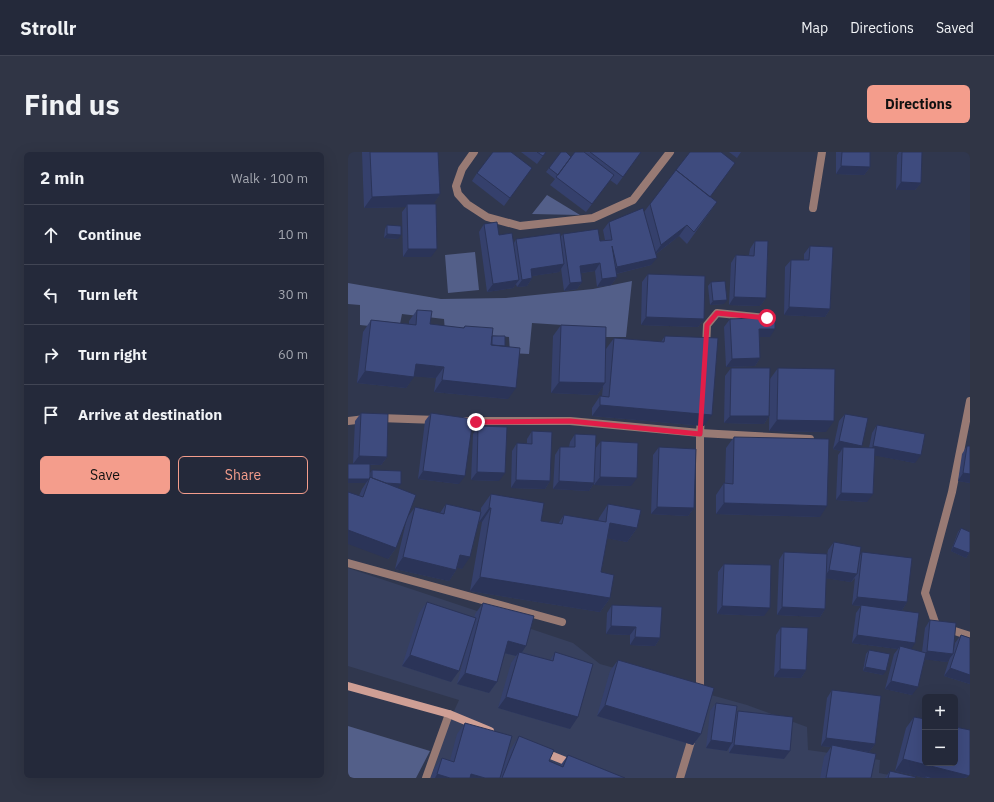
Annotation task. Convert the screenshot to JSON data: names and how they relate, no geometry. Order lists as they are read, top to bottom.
{
  "page": {
    "header": "Strollr",
    "nav": ["Map", "Directions", "Saved"],
    "buttons": [
      "Directions",
      ["Save", "Share"]
    ],
    "title": "Find us",
    "heading": ["2 min", "Walk · 100 m"],
    "list": [
      ["Continue", "10 m"],
      ["Turn left", "30 m"],
      ["Turn right", "60 m"],
      "Arrive at destination"
    ],
    "map_buttons": ["+", "−"]
  }
}
